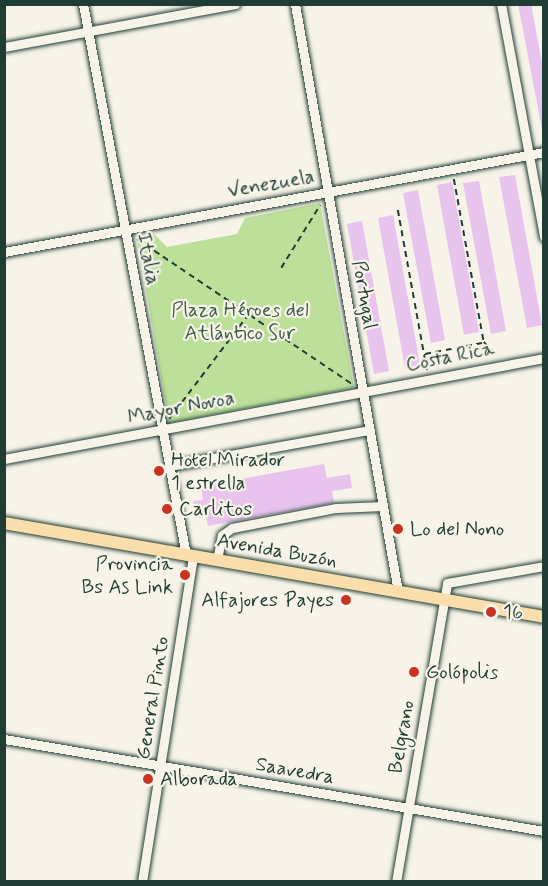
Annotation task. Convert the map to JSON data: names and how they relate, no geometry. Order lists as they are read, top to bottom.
{
  "streets": {
    "main road": ["Avenida Buzón"],
    "street": [
      "Venezuela",
      "Italia",
      "Portugal",
      "Costa Rica",
      "Mayor Novoa",
      "General Pinto",
      "Belgrano",
      "Saavedra"
    ]
  },
  "crossings": [
    ["Venezuela", "Italia"],
    ["Venezuela", "Portugal"],
    ["Italia", "Mayor Novoa"],
    ["Italia", "Avenida Buzón"],
    ["Italia", "General Pinto"],
    ["Portugal", "Costa Rica"],
    ["Portugal", "Mayor Novoa"],
    ["Portugal", "Avenida Buzón"],
    ["Costa Rica", "Mayor Novoa"],
    ["Avenida Buzón", "General Pinto"],
    ["Avenida Buzón", "Belgrano"],
    ["General Pinto", "Saavedra"],
    ["Belgrano", "Saavedra"]
  ],
  "parks": ["Plaza Héroes del Atlántico Sur"],
  "places": [
    "Hotel Mirador 1 estrella",
    "Carlitos",
    "Lo del Nono",
    "Provincia Bs As Link",
    "Alfajores Payes",
    "16",
    "Golópolis",
    "Alborada"
  ]
}
